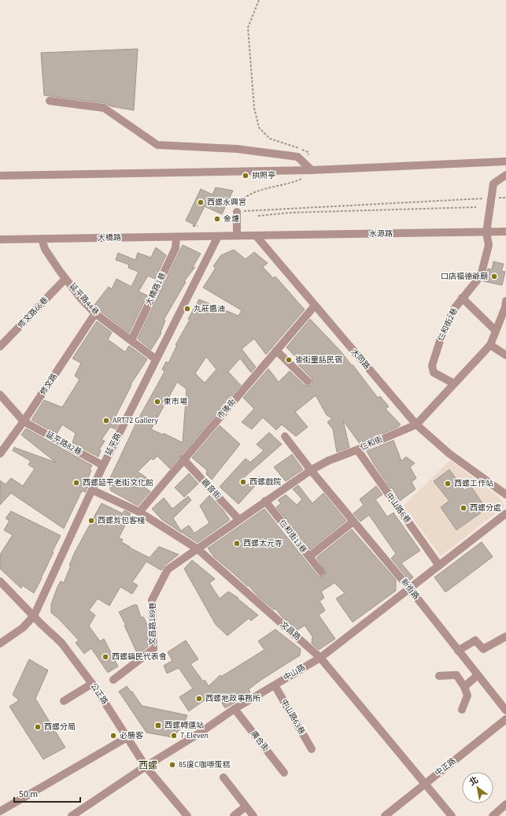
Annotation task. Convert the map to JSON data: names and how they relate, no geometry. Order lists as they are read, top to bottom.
{
  "streets": {
    "street": [
      "水源路",
      "大橋路",
      "大橋路1巷",
      "延平路44巷",
      "修文路66巷",
      "仁和街2巷",
      "大同路",
      "修文路",
      "市後街",
      "延平路82巷",
      "仁和街",
      "延平路",
      "觀音街",
      "中山路6巷",
      "仁和街13巷",
      "新街路",
      "文昌路189巷",
      "文昌路",
      "中山路",
      "公正路",
      "中山路63巷",
      "廣合街",
      "中正路"
    ]
  },
  "crossings": [
    ["水源路", "仁和街2巷"],
    ["水源路", "大同路"],
    ["大橋路", "大橋路1巷"],
    ["大橋路", "延平路44巷"],
    ["大橋路", "延平路"],
    ["大橋路1巷", "延平路44巷"],
    ["延平路44巷", "修文路66巷"],
    ["延平路44巷", "修文路"],
    ["延平路44巷", "延平路"],
    ["仁和街2巷", "仁和街"],
    ["大同路", "市後街"],
    ["大同路", "仁和街"],
    ["修文路", "延平路82巷"],
    ["市後街", "觀音街"],
    ["市後街", "文昌路"],
    ["延平路82巷", "延平路"],
    ["仁和街", "觀音街"],
    ["仁和街", "中山路6巷"],
    ["仁和街", "仁和街13巷"],
    ["仁和街", "新街路"],
    ["仁和街", "文昌路189巷"],
    ["仁和街", "文昌路"],
    ["延平路", "文昌路"],
    ["延平路", "公正路"],
    ["中山路6巷", "中山路"],
    ["新街路", "中山路"],
    ["文昌路189巷", "文昌路"],
    ["文昌路", "中山路"],
    ["文昌路", "中正路"],
    ["中山路", "公正路"],
    ["中山路", "中山路63巷"],
    ["中山路", "廣合街"]
  ],
  "districts": ["西螺"],
  "places": {
    "other": [
      "拱照亭",
      "西螺永興宮",
      "金爐",
      "口店福德爺廟",
      "丸莊醬油",
      "後街童話民宿",
      "東市場",
      "ART72 Gallery",
      "西螺戲院",
      "西螺延平老街文化館",
      "西螺工作站",
      "西螺分處",
      "西螺背包客棧",
      "西螺太元寺",
      "西螺鎮民代表會",
      "西螺地政事務所",
      "西螺分局",
      "必勝客",
      "7-Eleven",
      "85度C咖啡蛋糕"
    ],
    "transit": ["西螺轉運站"]
  },
  "scale_bar": "50 m",
  "north": "top left"
}
